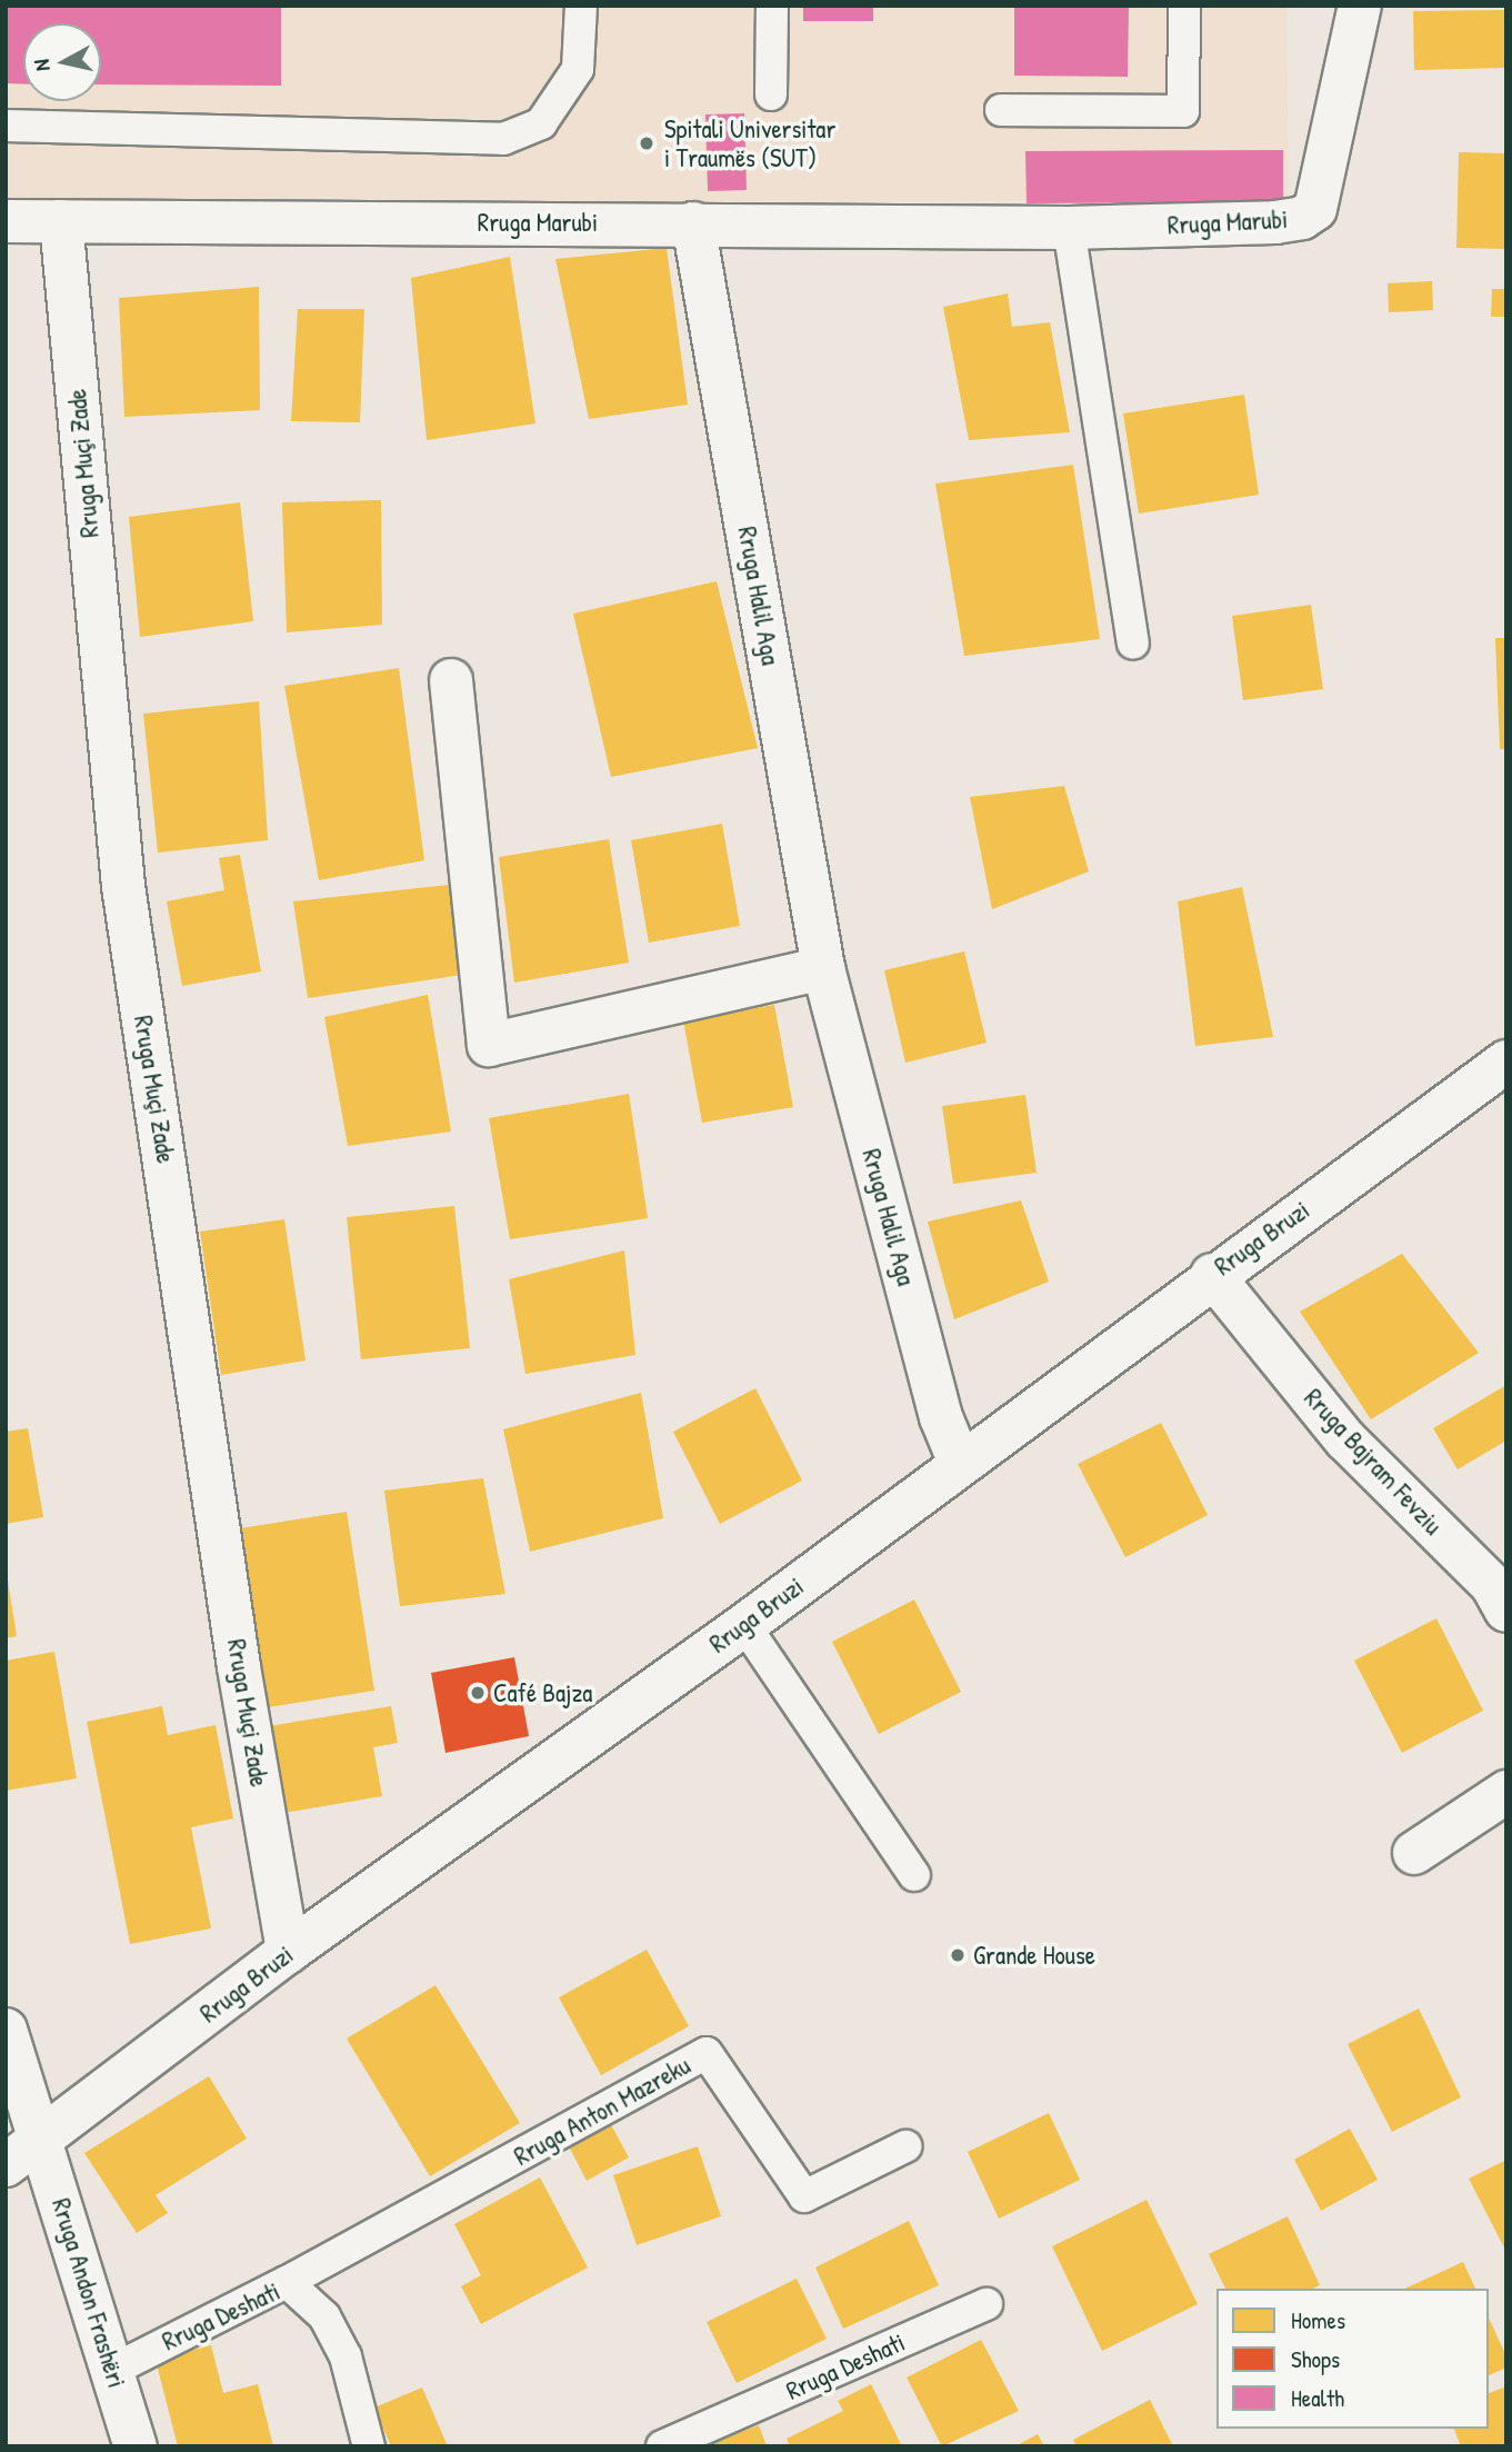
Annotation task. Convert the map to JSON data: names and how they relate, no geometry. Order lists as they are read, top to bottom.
{
  "streets": {
    "street": [
      "Rruga Marubi",
      "Rruga Muçi Zade",
      "Rruga Halil Aga",
      "Rruga Bruzi",
      "Rruga Bajram Fevziu",
      "Rruga Andon Frashëri"
    ],
    "lane": ["Rruga Anton Mazreku", "Rruga Deshati"]
  },
  "crossings": [
    ["Rruga Marubi", "Rruga Muçi Zade"],
    ["Rruga Marubi", "Rruga Halil Aga"],
    ["Rruga Muçi Zade", "Rruga Bruzi"],
    ["Rruga Halil Aga", "Rruga Bruzi"],
    ["Rruga Bruzi", "Rruga Bajram Fevziu"],
    ["Rruga Bruzi", "Rruga Andon Frashëri"],
    ["Rruga Anton Mazreku", "Rruga Deshati"],
    ["Rruga Andon Frashëri", "Rruga Deshati"]
  ],
  "places": ["Spitali Universitar i Traumës (SUT)", "Café Bajza", "Grande House"],
  "legend": ["Homes", "Shops", "Health"],
  "north": "left"
}
